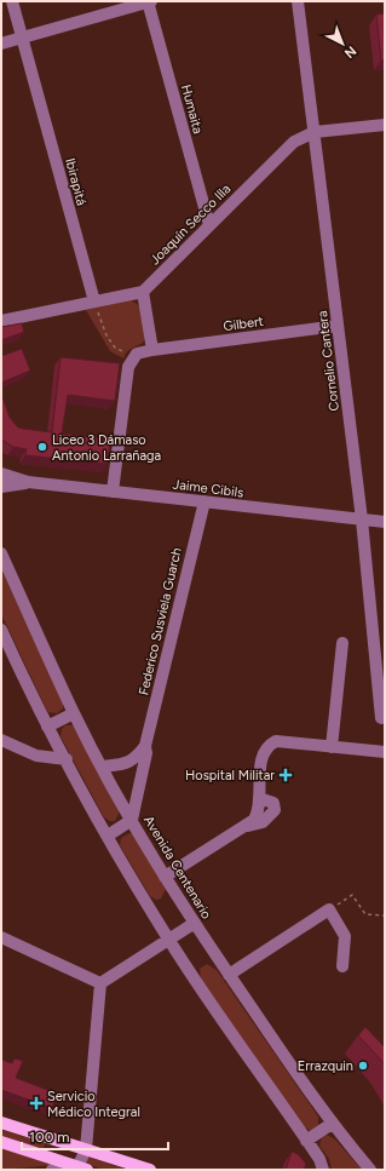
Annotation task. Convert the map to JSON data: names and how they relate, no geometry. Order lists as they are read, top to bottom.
{
  "streets": {
    "street": [
      "Humaita",
      "Ibirapitá",
      "Joaquín Secco Illa",
      "Gilbert",
      "Cornelio Cantera",
      "Jaime Cibils",
      "Federico Susviela Guarch",
      "Avenida Centenario"
    ]
  },
  "crossings": [
    ["Humaita", "Joaquín Secco Illa"],
    ["Joaquín Secco Illa", "Cornelio Cantera"],
    ["Gilbert", "Cornelio Cantera"],
    ["Cornelio Cantera", "Jaime Cibils"],
    ["Jaime Cibils", "Federico Susviela Guarch"],
    ["Federico Susviela Guarch", "Avenida Centenario"]
  ],
  "places": {
    "other": ["Liceo 3 Dámaso Antonio Larrañaga", "Errazquin"],
    "health": ["Hospital Militar", "Servicio Médico Integral"]
  },
  "scale_bar": "100 m",
  "north": "bottom right"
}
